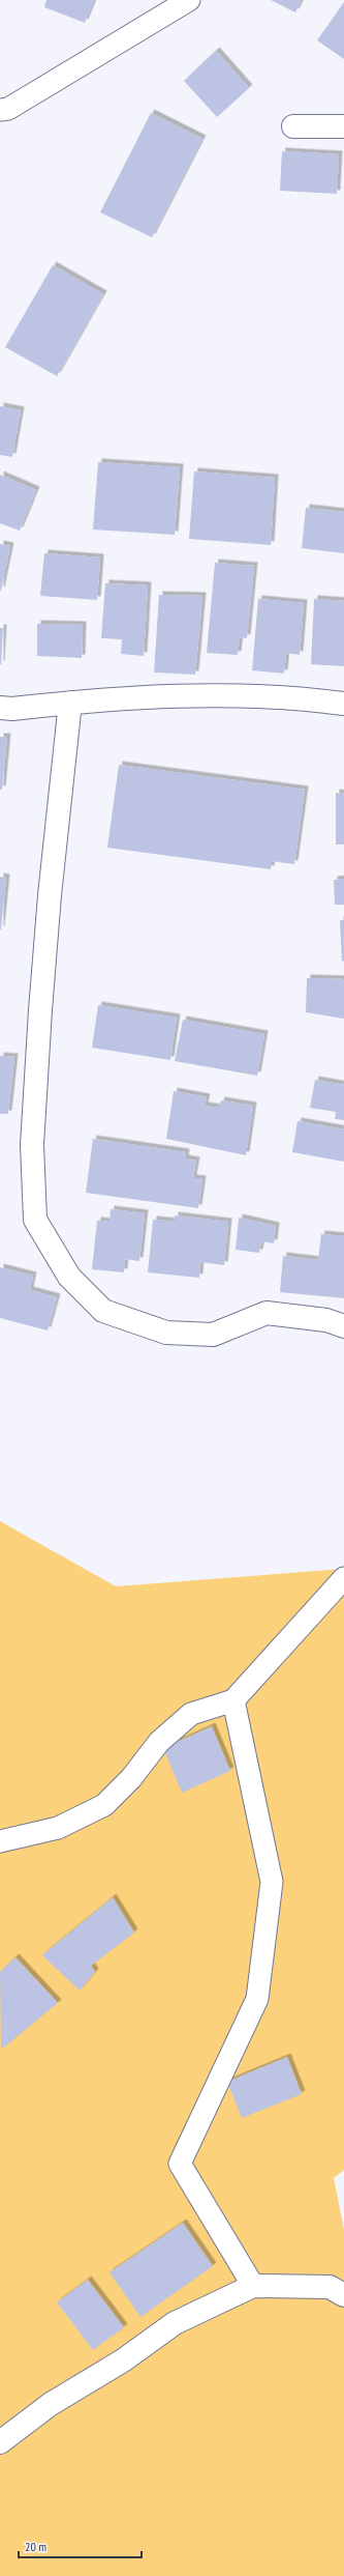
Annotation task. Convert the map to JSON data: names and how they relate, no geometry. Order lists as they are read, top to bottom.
{
  "scale_bar": "20 m"
}
